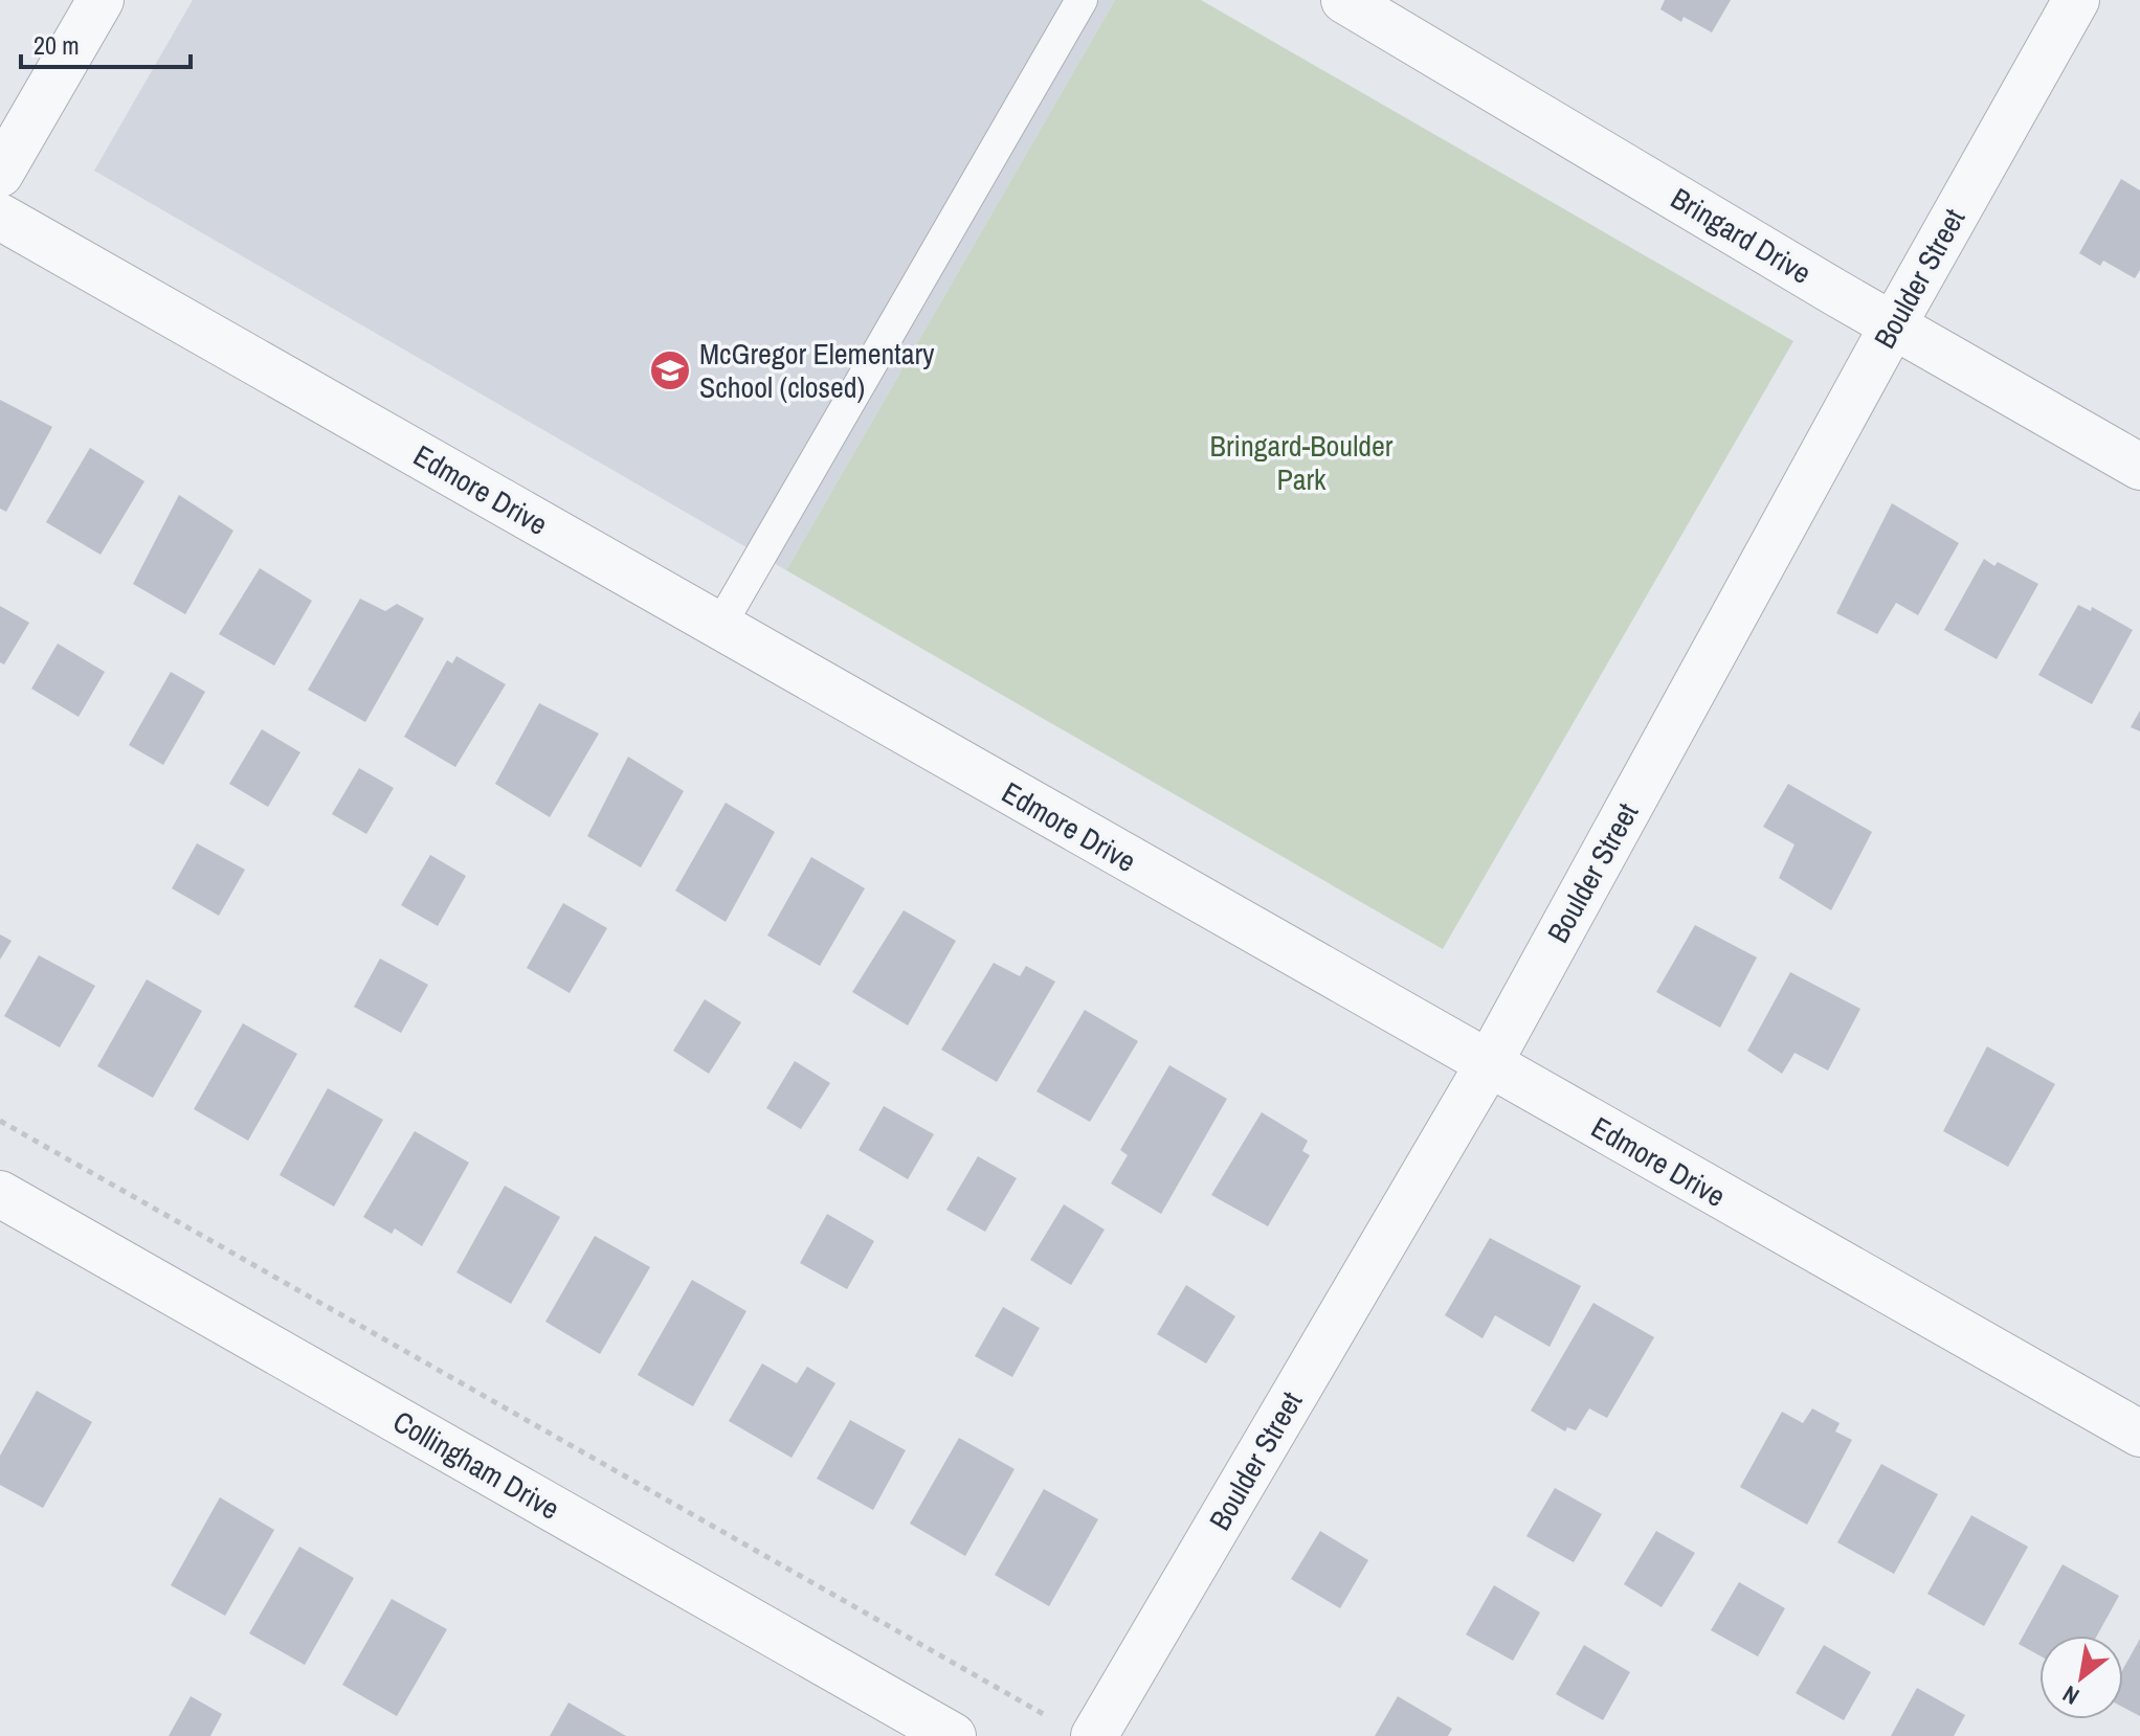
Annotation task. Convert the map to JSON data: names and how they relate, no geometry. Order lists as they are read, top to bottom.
{
  "streets": {
    "street": [
      "Bringard Drive",
      "Boulder Street",
      "Edmore Drive",
      "Collingham Drive"
    ]
  },
  "crossings": [
    ["Bringard Drive", "Boulder Street"],
    ["Boulder Street", "Edmore Drive"]
  ],
  "parks": ["Bringard-Boulder Park"],
  "places": {
    "school or university": ["McGregor Elementary School (closed)"]
  },
  "scale_bar": "20 m",
  "north": "bottom left"
}
